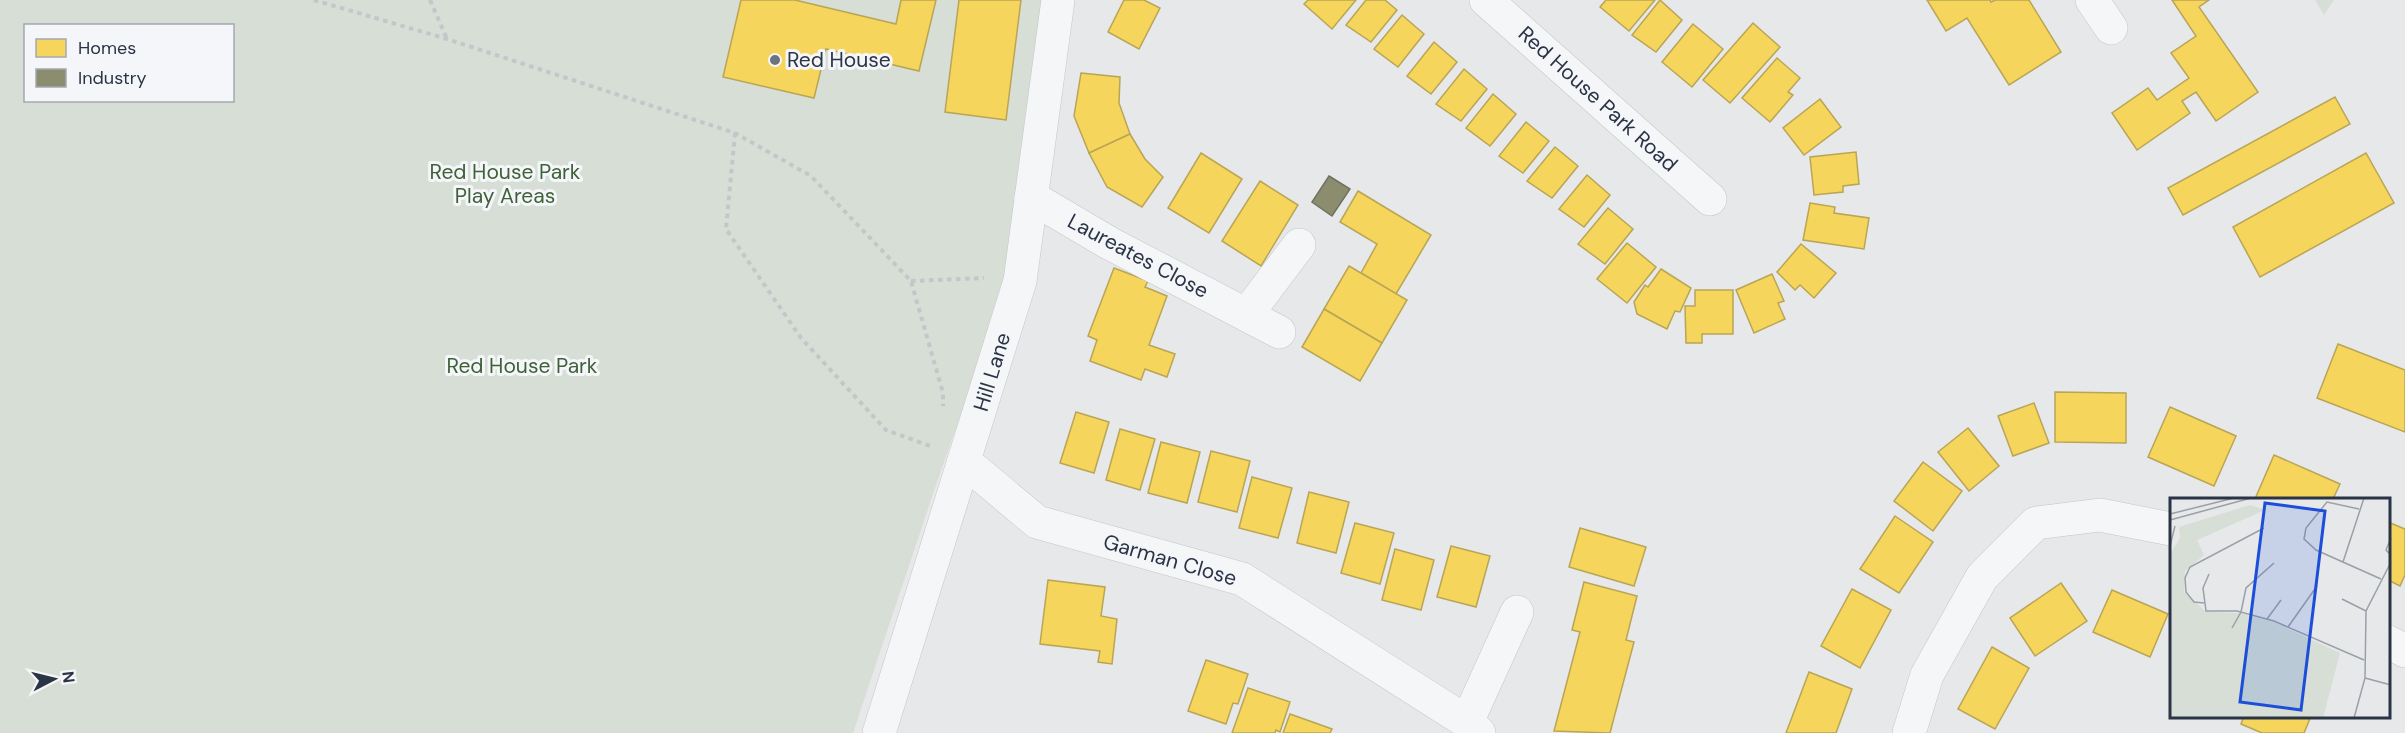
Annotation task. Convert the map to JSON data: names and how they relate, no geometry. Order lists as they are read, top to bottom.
{
  "streets": {
    "street": [
      "Red House Park Road",
      "Laureates Close",
      "Hill Lane",
      "Garman Close"
    ]
  },
  "crossings": [
    ["Laureates Close", "Hill Lane"],
    ["Hill Lane", "Garman Close"]
  ],
  "parks": ["Red House Park Play Areas", "Red House Park"],
  "places": ["Red House"],
  "legend": ["Homes", "Industry"],
  "north": "right"
}
